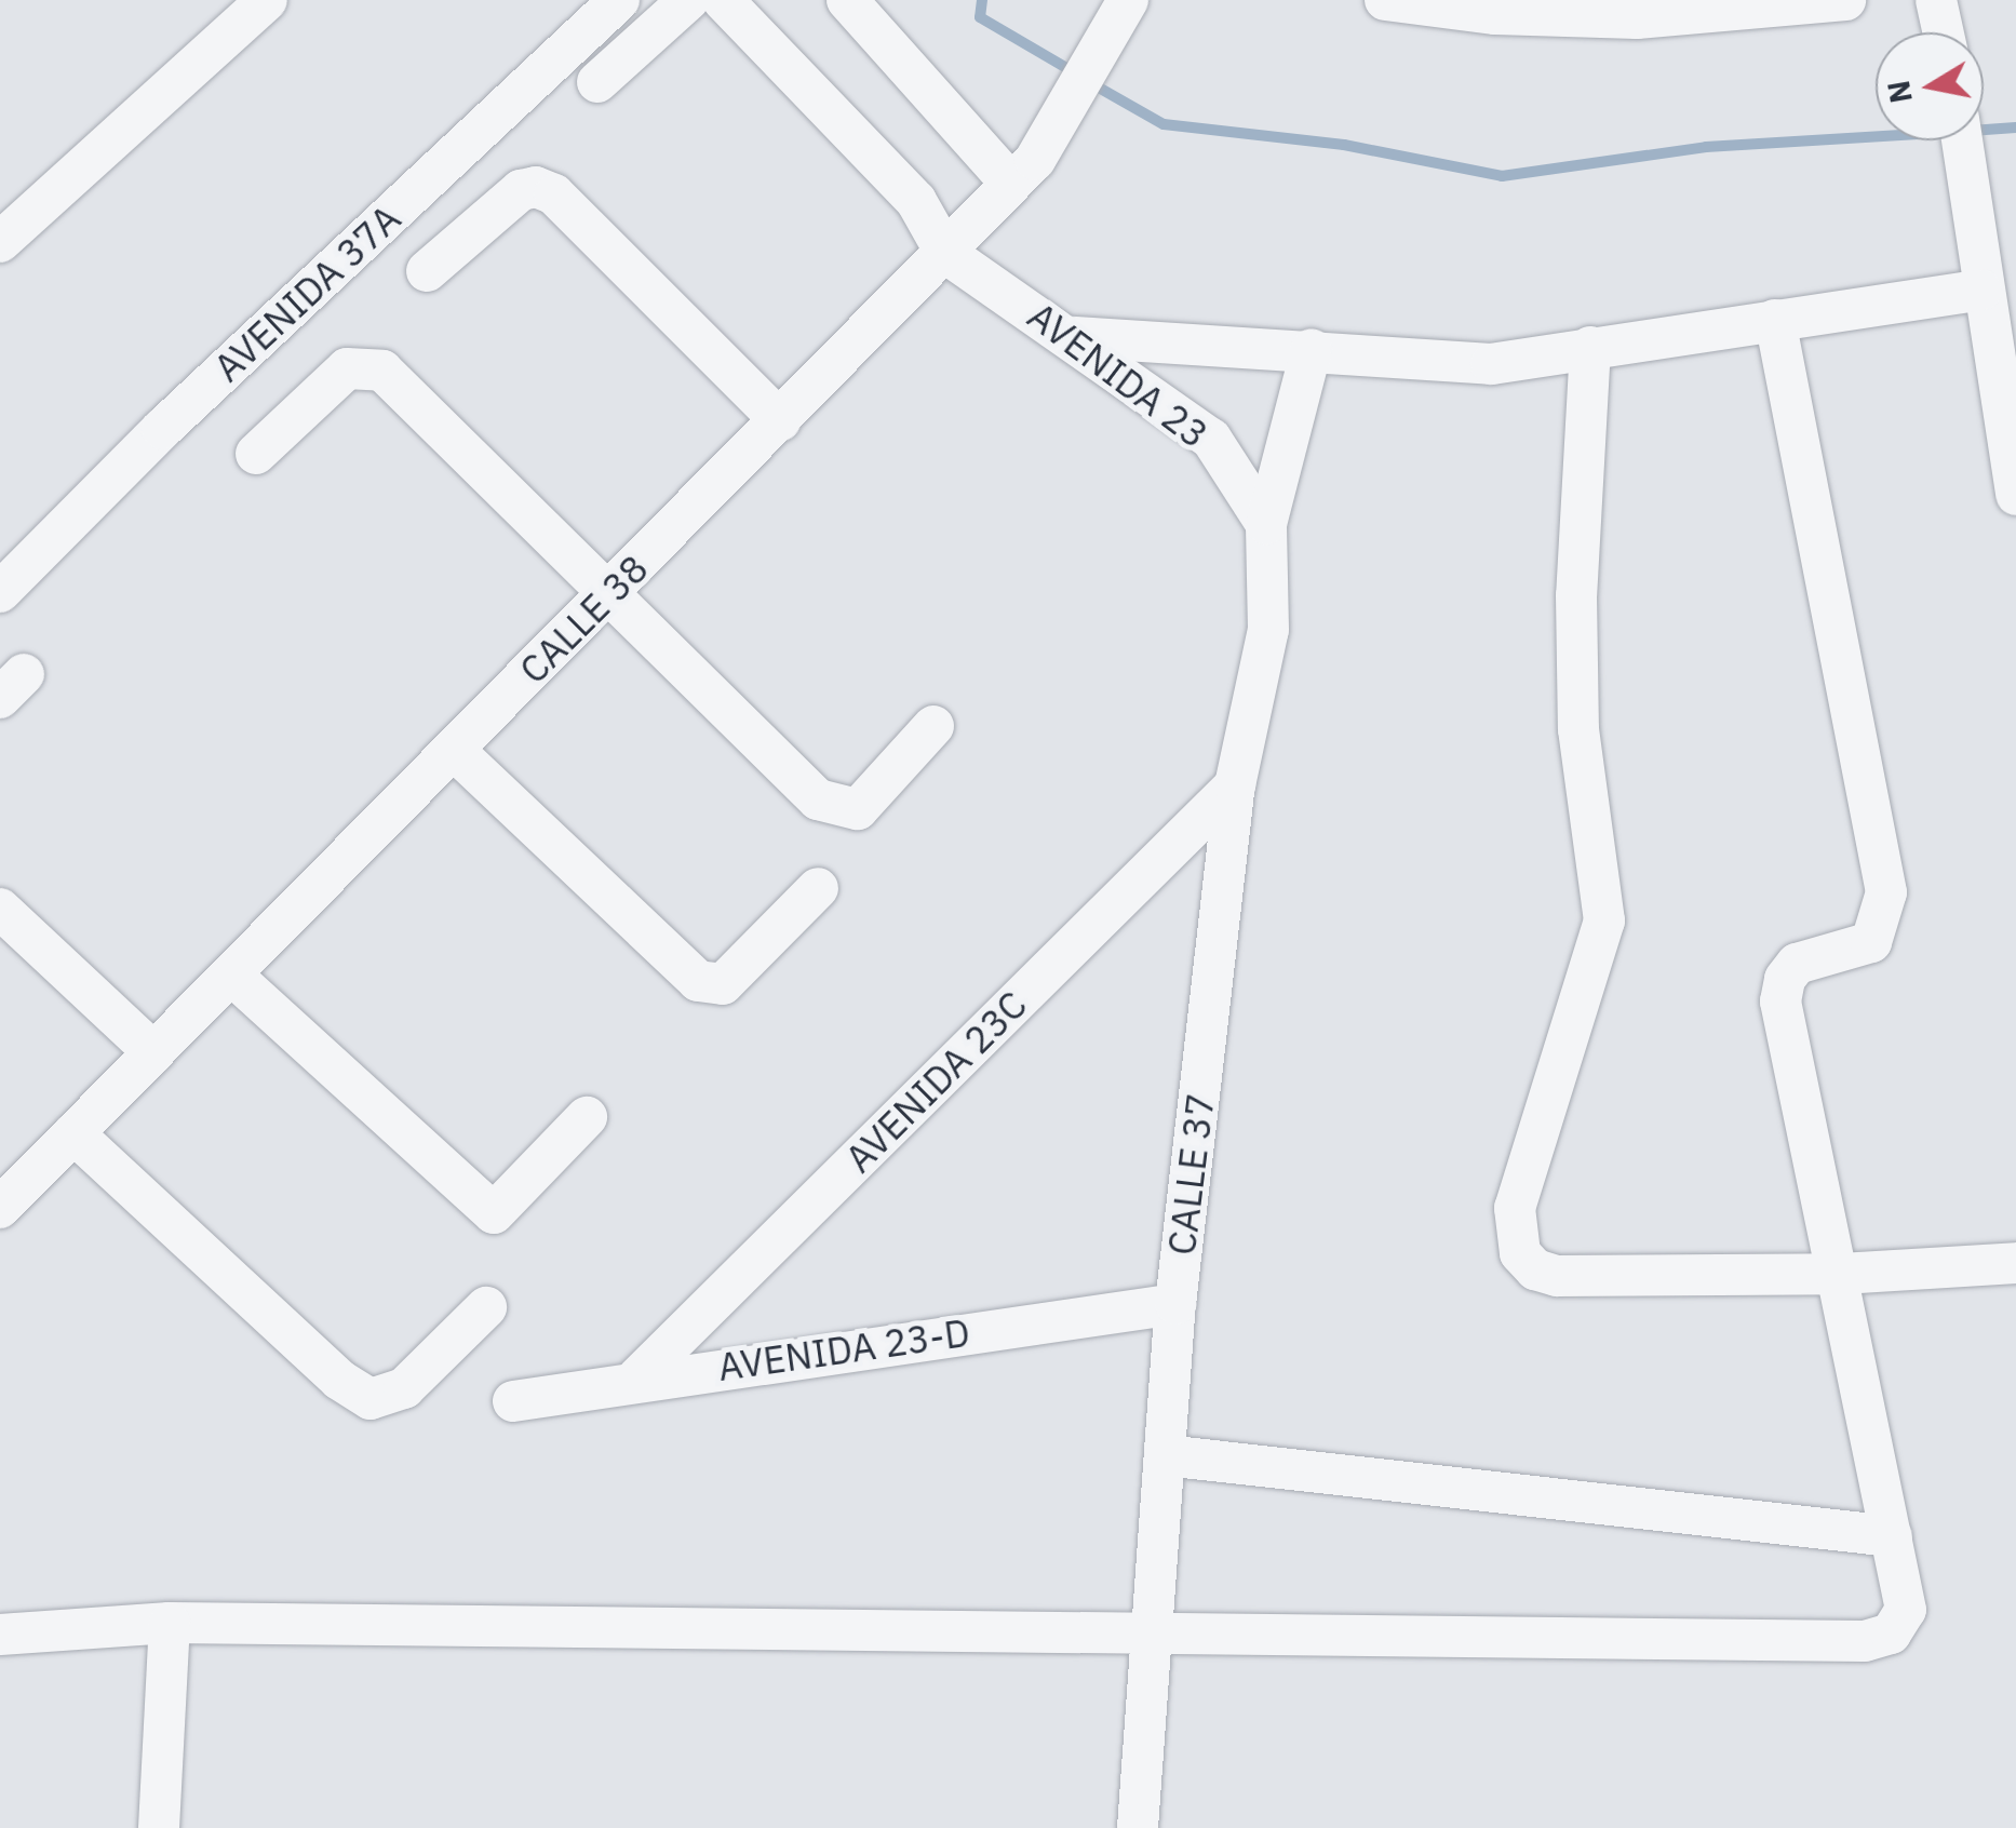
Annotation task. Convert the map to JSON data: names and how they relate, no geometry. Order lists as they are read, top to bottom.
{
  "streets": {
    "street": [
      "AVENIDA 37A",
      "AVENIDA 23",
      "CALLE 38",
      "AVENIDA 23C",
      "CALLE 37",
      "AVENIDA 23-D"
    ]
  },
  "crossings": [
    ["AVENIDA 23", "CALLE 38"],
    ["AVENIDA 23", "CALLE 37"],
    ["AVENIDA 23C", "CALLE 37"],
    ["AVENIDA 23C", "AVENIDA 23-D"],
    ["CALLE 37", "AVENIDA 23-D"]
  ],
  "north": "left"
}
